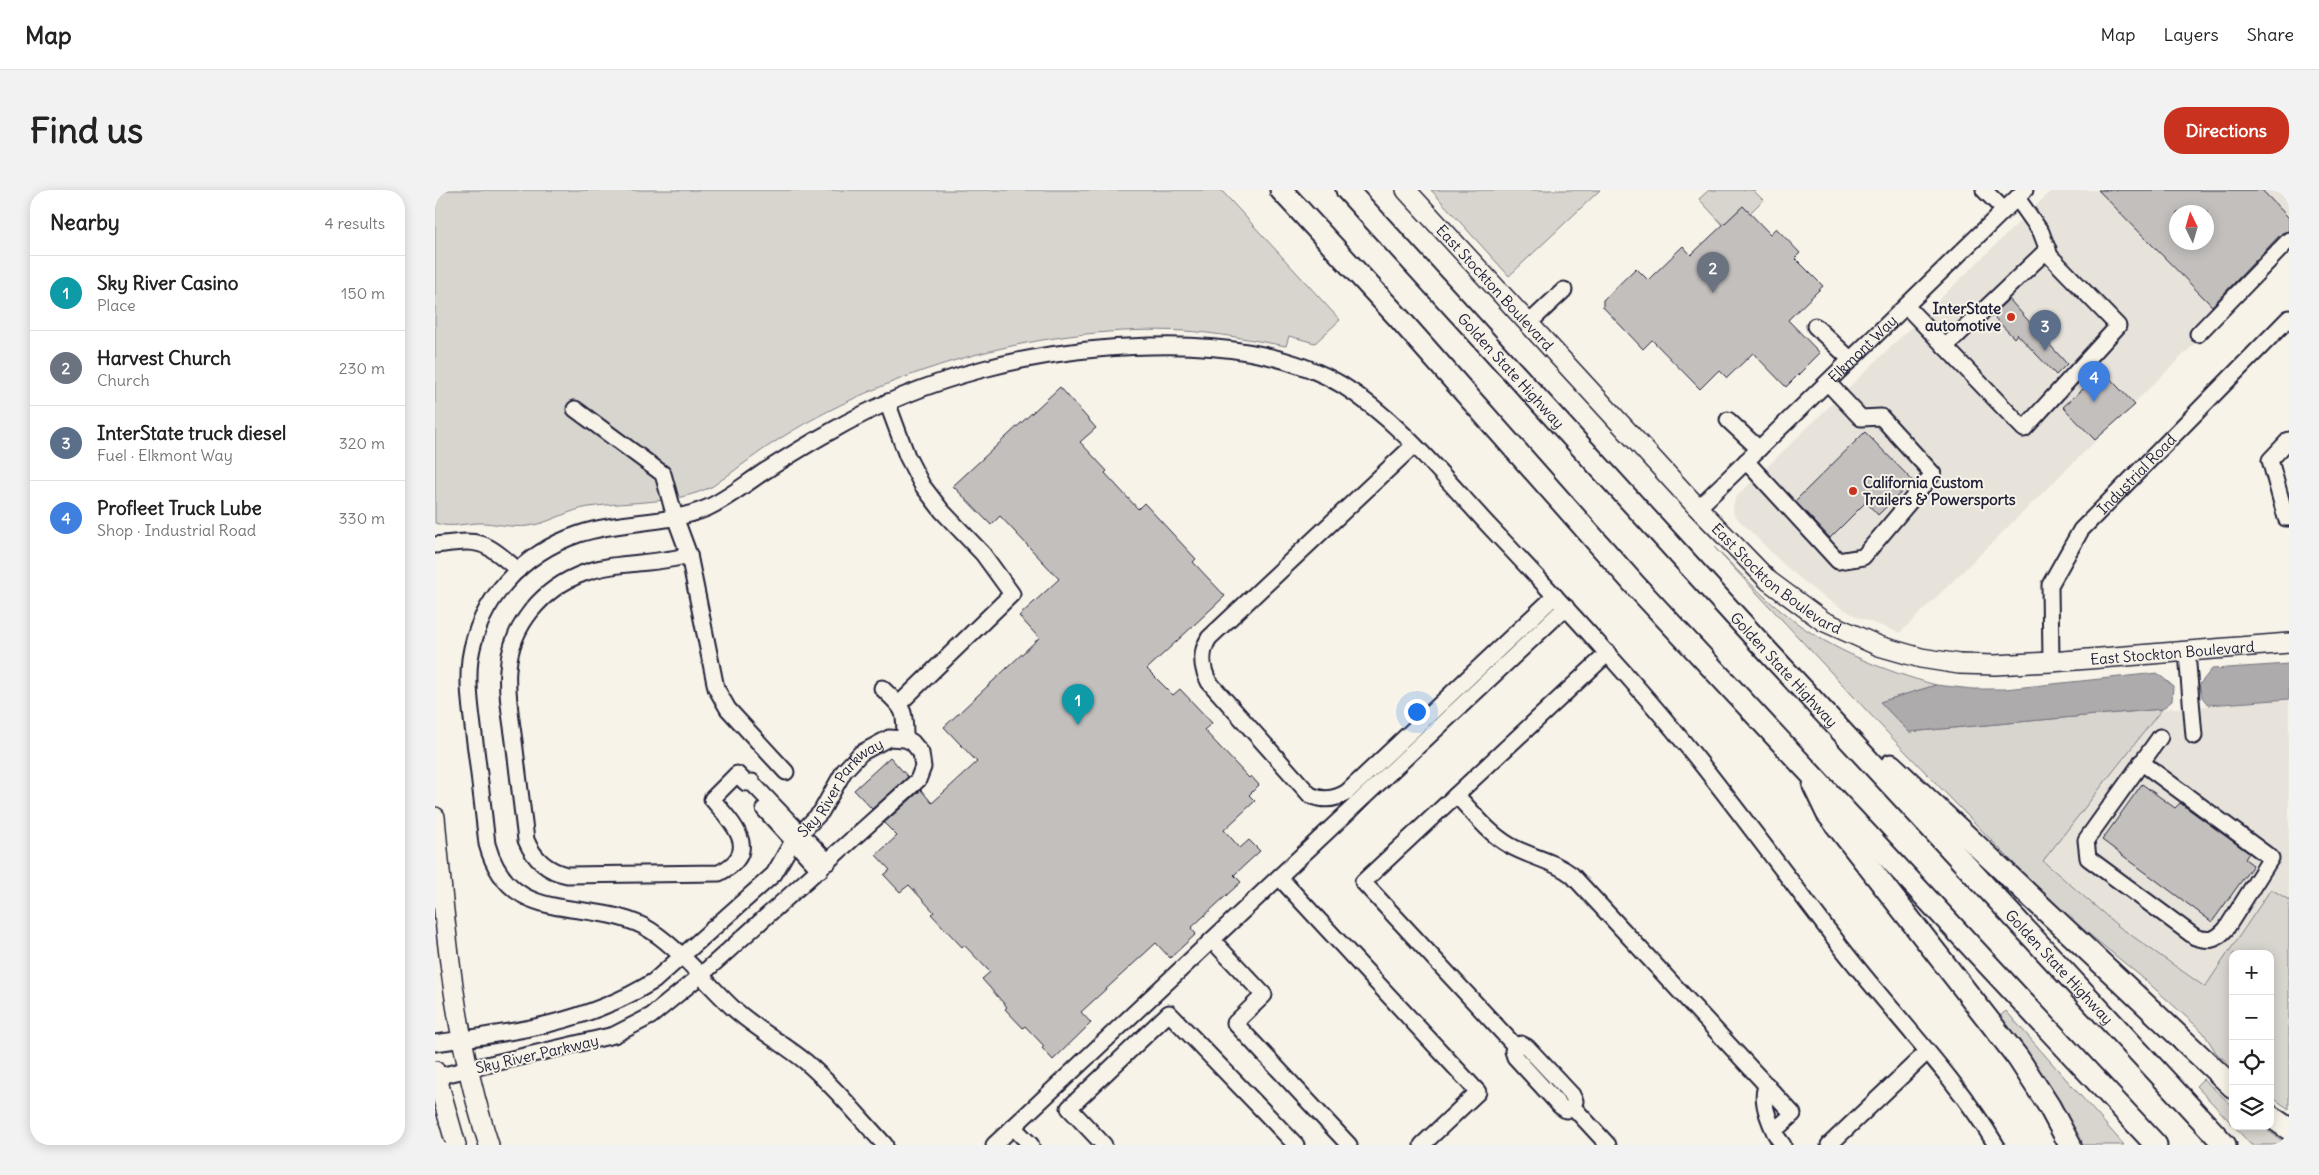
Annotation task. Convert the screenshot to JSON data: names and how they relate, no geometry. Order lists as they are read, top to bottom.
{
  "streets": {
    "highway": ["Golden State Highway"],
    "main road": ["East Stockton Boulevard"],
    "street": ["Elkmont Way", "Industrial Road", "Sky River Parkway"]
  },
  "crossings": [
    ["East Stockton Boulevard", "Elkmont Way"],
    ["East Stockton Boulevard", "Industrial Road"]
  ],
  "places": ["InterState automotive", "California Custom Trailers & Powersports"],
  "north": "top",
  "page": {
    "header": "Map",
    "nav": ["Map", "Layers", "Share"],
    "buttons": "Directions",
    "title": "Find us",
    "heading": ["Nearby", "4 results"],
    "pins": [
      "2",
      "3",
      "4",
      "1"
    ],
    "list": [
      {
        "mark": "1",
        "name": "Sky River Casino",
        "note": "Place",
        "value": "150 m"
      },
      {
        "mark": "2",
        "name": "Harvest Church",
        "note": "Church",
        "value": "230 m"
      },
      {
        "mark": "3",
        "name": "InterState truck diesel",
        "note": "Fuel · Elkmont Way",
        "value": "320 m"
      },
      {
        "mark": "4",
        "name": "Profleet Truck Lube",
        "note": "Shop · Industrial Road",
        "value": "330 m"
      }
    ],
    "map_buttons": ["+", "−"]
  }
}
